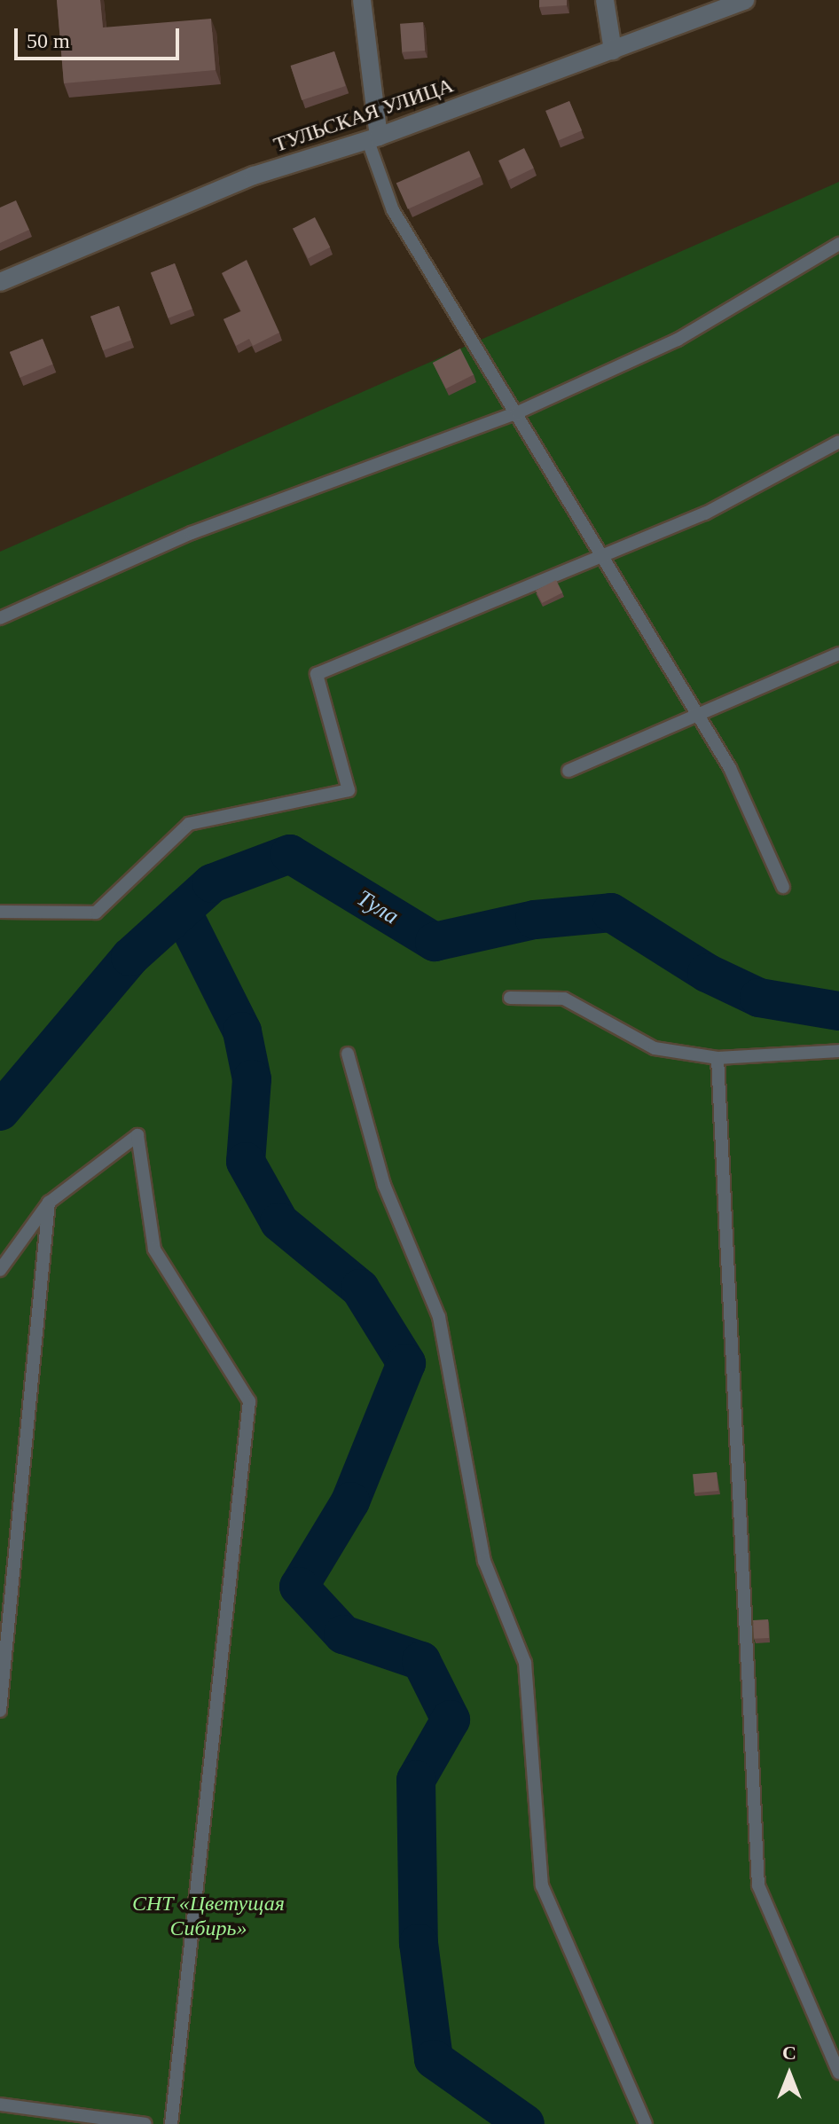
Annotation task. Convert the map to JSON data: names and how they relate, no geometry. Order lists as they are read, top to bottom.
{
  "streets": {
    "street": ["ТУЛЬСКАЯ УЛИЦА"]
  },
  "water": ["Тула"],
  "parks": ["СНТ «Цветущая Сибирь»"],
  "scale_bar": "50 m",
  "north": "top"
}
